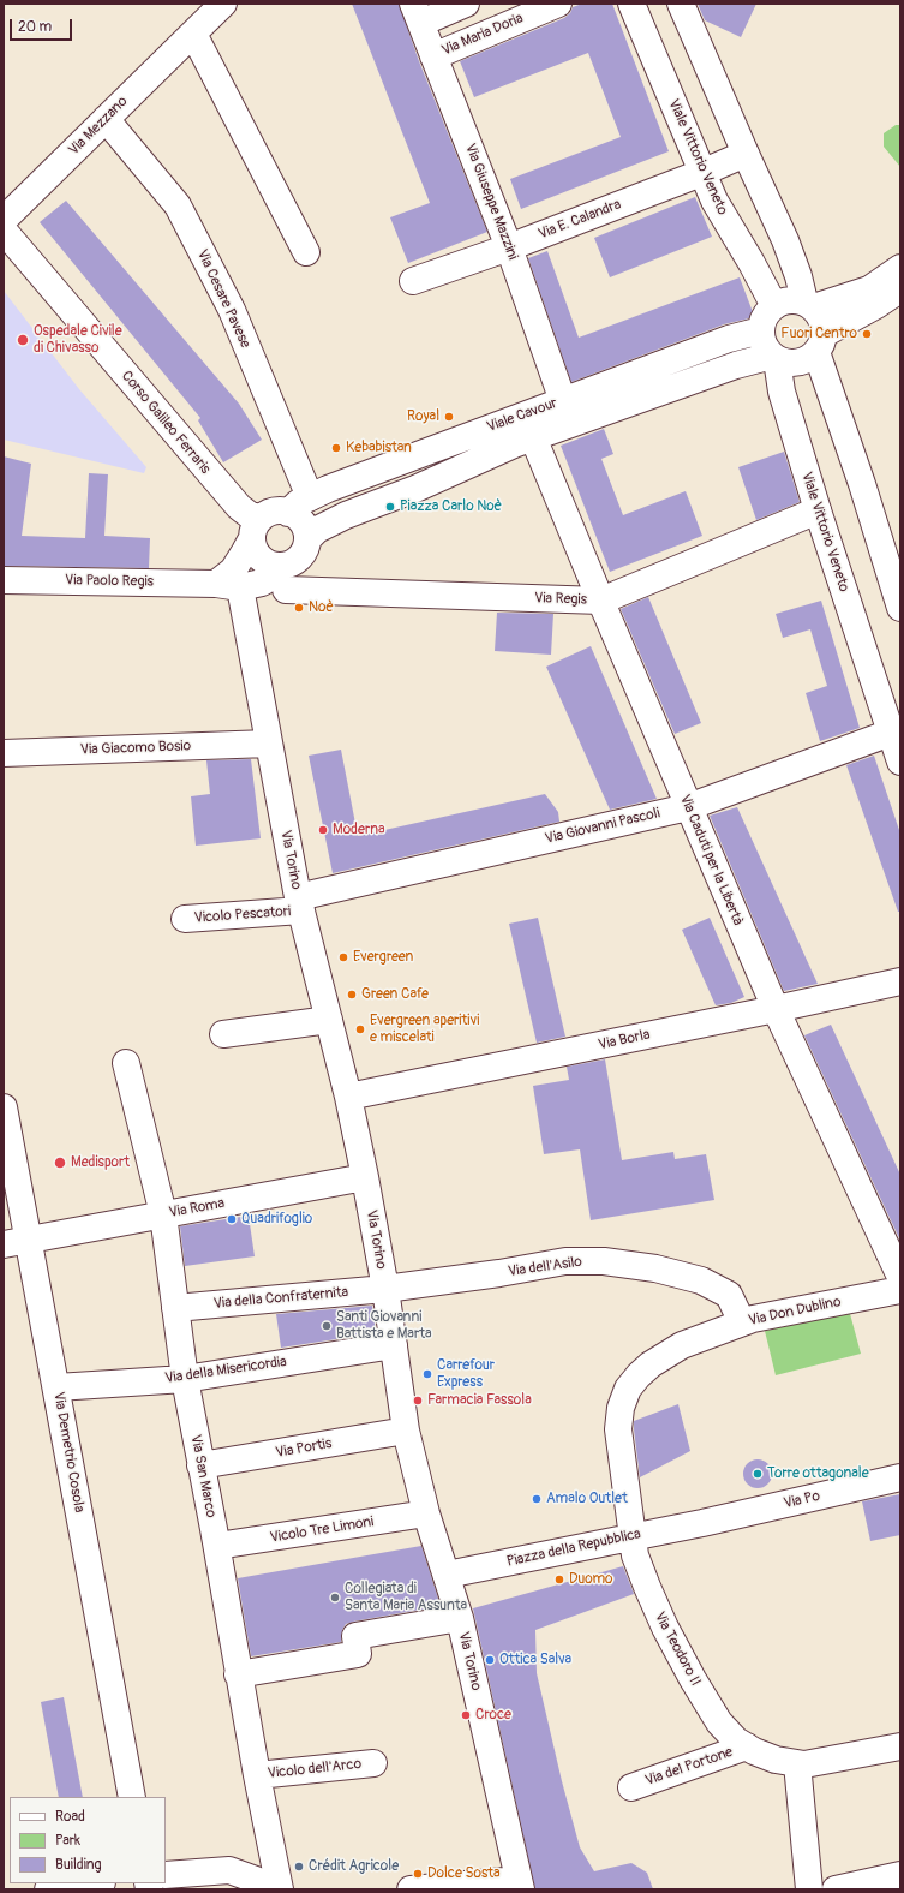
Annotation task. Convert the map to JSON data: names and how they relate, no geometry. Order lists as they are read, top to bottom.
{
  "streets": {
    "street": [
      "Via Maria Doria",
      "Via Mezzano",
      "Viale Vittorio Veneto",
      "Via Giuseppe Mazzini",
      "Via E. Calandra",
      "Via Cesare Pavese",
      "Viale Cavour",
      "Corso Galileo Ferraris",
      "Via Paolo Regis",
      "Via Regis",
      "Via Giacomo Bosio",
      "Via Giovanni Pascoli",
      "Via Torino",
      "Via Caduti per la Libertà",
      "Vicolo Pescatori",
      "Via Borla",
      "Via Roma",
      "Via dell'Asilo",
      "Via della Confraternita",
      "Via Don Dublino",
      "Via della Misericordia",
      "Via Portis",
      "Via Demetrio Cosola",
      "Via San Marco",
      "Via Po",
      "Vicolo Tre Limoni",
      "Piazza della Repubblica",
      "Via Teodoro II",
      "Via del Portone",
      "Vicolo dell'Arco"
    ]
  },
  "crossings": [
    ["Via Maria Doria", "Via Giuseppe Mazzini"],
    ["Via Mezzano", "Via Cesare Pavese"],
    ["Viale Vittorio Veneto", "Via E. Calandra"],
    ["Viale Vittorio Veneto", "Viale Cavour"],
    ["Viale Vittorio Veneto", "Via Regis"],
    ["Viale Vittorio Veneto", "Via Giovanni Pascoli"],
    ["Via Giuseppe Mazzini", "Via E. Calandra"],
    ["Via Giuseppe Mazzini", "Viale Cavour"],
    ["Via Cesare Pavese", "Viale Cavour"],
    ["Viale Cavour", "Corso Galileo Ferraris"],
    ["Viale Cavour", "Via Paolo Regis"],
    ["Viale Cavour", "Via Regis"],
    ["Viale Cavour", "Via Caduti per la Libertà"],
    ["Corso Galileo Ferraris", "Via Paolo Regis"],
    ["Corso Galileo Ferraris", "Via Regis"],
    ["Via Paolo Regis", "Via Regis"],
    ["Via Paolo Regis", "Via Torino"],
    ["Via Regis", "Via Caduti per la Libertà"],
    ["Via Giacomo Bosio", "Via Torino"],
    ["Via Giovanni Pascoli", "Via Torino"],
    ["Via Giovanni Pascoli", "Via Caduti per la Libertà"],
    ["Via Giovanni Pascoli", "Vicolo Pescatori"],
    ["Via Torino", "Vicolo Pescatori"],
    ["Via Torino", "Via Borla"],
    ["Via Torino", "Via Roma"],
    ["Via Torino", "Via dell'Asilo"],
    ["Via Torino", "Via della Confraternita"],
    ["Via Torino", "Via della Misericordia"],
    ["Via Torino", "Via Portis"],
    ["Via Torino", "Vicolo Tre Limoni"],
    ["Via Torino", "Piazza della Repubblica"],
    ["Via Caduti per la Libertà", "Via Borla"],
    ["Via Roma", "Via Demetrio Cosola"],
    ["Via Roma", "Via San Marco"],
    ["Via dell'Asilo", "Via della Confraternita"],
    ["Via dell'Asilo", "Via Don Dublino"],
    ["Via della Confraternita", "Via San Marco"],
    ["Via Don Dublino", "Piazza della Repubblica"],
    ["Via Don Dublino", "Via Teodoro II"],
    ["Via della Misericordia", "Via Demetrio Cosola"],
    ["Via della Misericordia", "Via San Marco"],
    ["Via Portis", "Via San Marco"],
    ["Via San Marco", "Vicolo Tre Limoni"],
    ["Via San Marco", "Vicolo dell'Arco"],
    ["Via Po", "Piazza della Repubblica"],
    ["Piazza della Repubblica", "Via Teodoro II"],
    ["Via Teodoro II", "Via del Portone"]
  ],
  "places": [
    "Fuori Centro",
    "Ospedale Civile di Chivasso",
    "Royal",
    "Kebabistan",
    "Piazza Carlo Noè",
    "Noè",
    "Moderna",
    "Evergreen",
    "Green Cafe",
    "Evergreen aperitivi e miscelati",
    "Medisport",
    "Quadrifoglio",
    "Santi Giovanni Battista e Marta",
    "Carrefour Express",
    "Farmacia Fassola",
    "Torre ottagonale",
    "Amalo Outlet",
    "Duomo",
    "Collegiata di Santa Maria Assunta",
    "Ottica Salva",
    "Croce",
    "Crédit Agricole",
    "Dolce Sosta"
  ],
  "legend": ["Road", "Park", "Building"],
  "scale_bar": "20 m"
}
